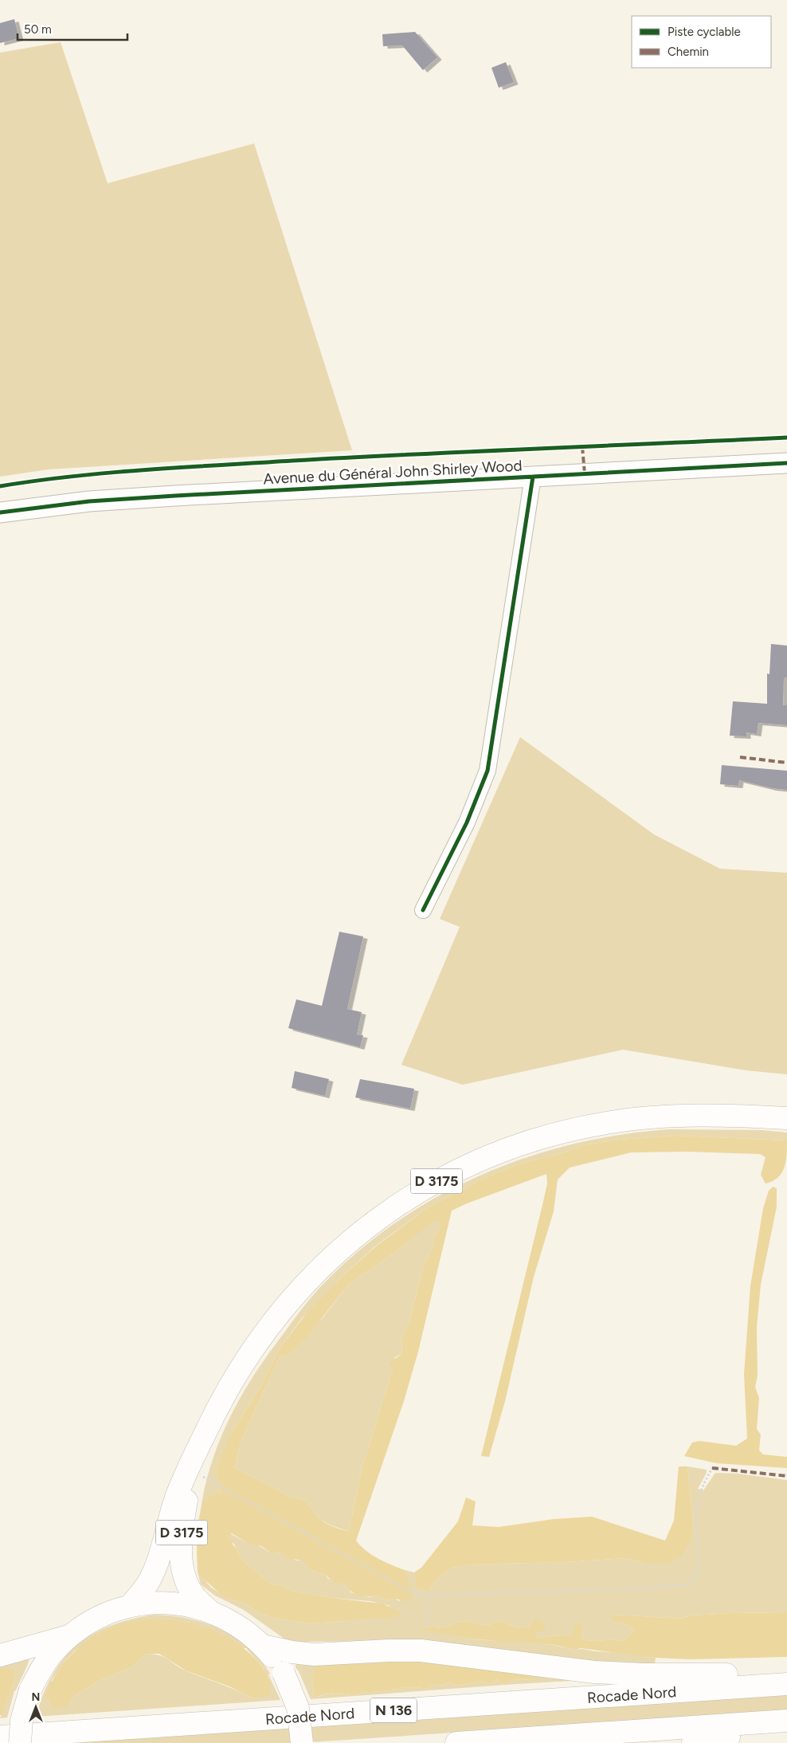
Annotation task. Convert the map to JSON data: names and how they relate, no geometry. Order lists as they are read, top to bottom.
{
  "streets": {
    "highway": ["D 3175", "Rocade Nord", "N 136"],
    "street": ["Avenue du Général John Shirley Wood"]
  },
  "legend": ["Piste cyclable", "Chemin"],
  "scale_bar": "50 m",
  "north": "top"
}
